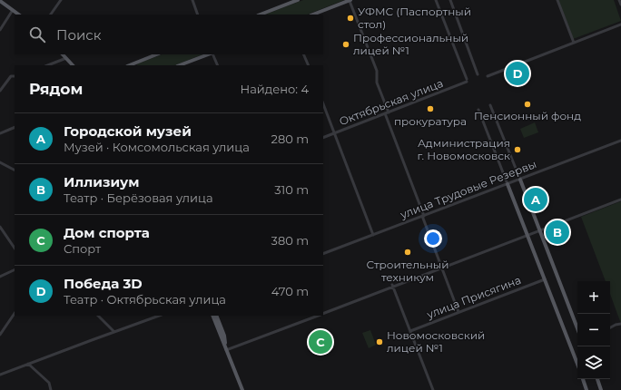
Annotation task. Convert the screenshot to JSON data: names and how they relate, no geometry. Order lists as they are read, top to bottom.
{
  "streets": {
    "street": ["Октябрьская улица", "улица Трудовые Резервы", "улица Присягина"]
  },
  "places": [
    "УФМС (Паспортный стол)",
    "Профессиональный лицей №1",
    "Пенсионный фонд",
    "прокуратура",
    "Администрация г. Новомосковск",
    "Строительный техникум",
    "Новомосковский лицей №1"
  ],
  "page": {
    "search": "Поиск",
    "pins": [
      "D",
      "A",
      "B",
      "C"
    ],
    "heading": ["Рядом", "Найдено: 4"],
    "list": [
      {
        "mark": "A",
        "name": "Городской музей",
        "note": "Музей · Комсомольская улица",
        "value": "280 m"
      },
      {
        "mark": "B",
        "name": "Иллизиум",
        "note": "Театр · Берёзовая улица",
        "value": "310 m"
      },
      {
        "mark": "C",
        "name": "Дом спорта",
        "note": "Спорт",
        "value": "380 m"
      },
      {
        "mark": "D",
        "name": "Победа 3D",
        "note": "Театр · Октябрьская улица",
        "value": "470 m"
      }
    ],
    "map_buttons": ["+", "−"]
  }
}
